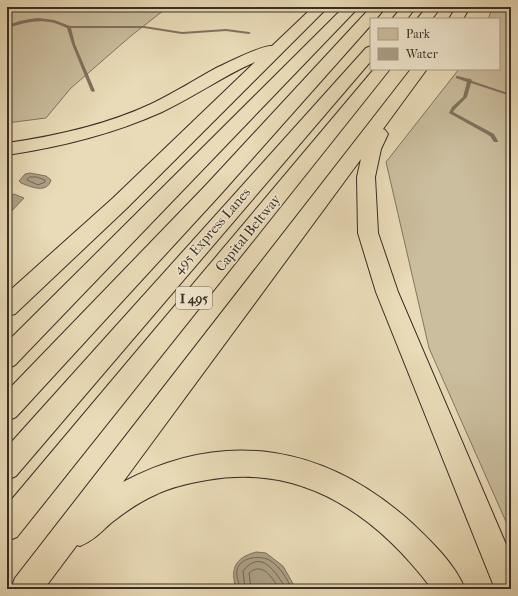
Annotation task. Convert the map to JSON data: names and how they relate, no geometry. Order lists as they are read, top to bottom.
{
  "streets": {
    "highway": ["495 Express Lanes", "Capital Beltway", "I 495"]
  },
  "legend": ["Park", "Water"]
}
